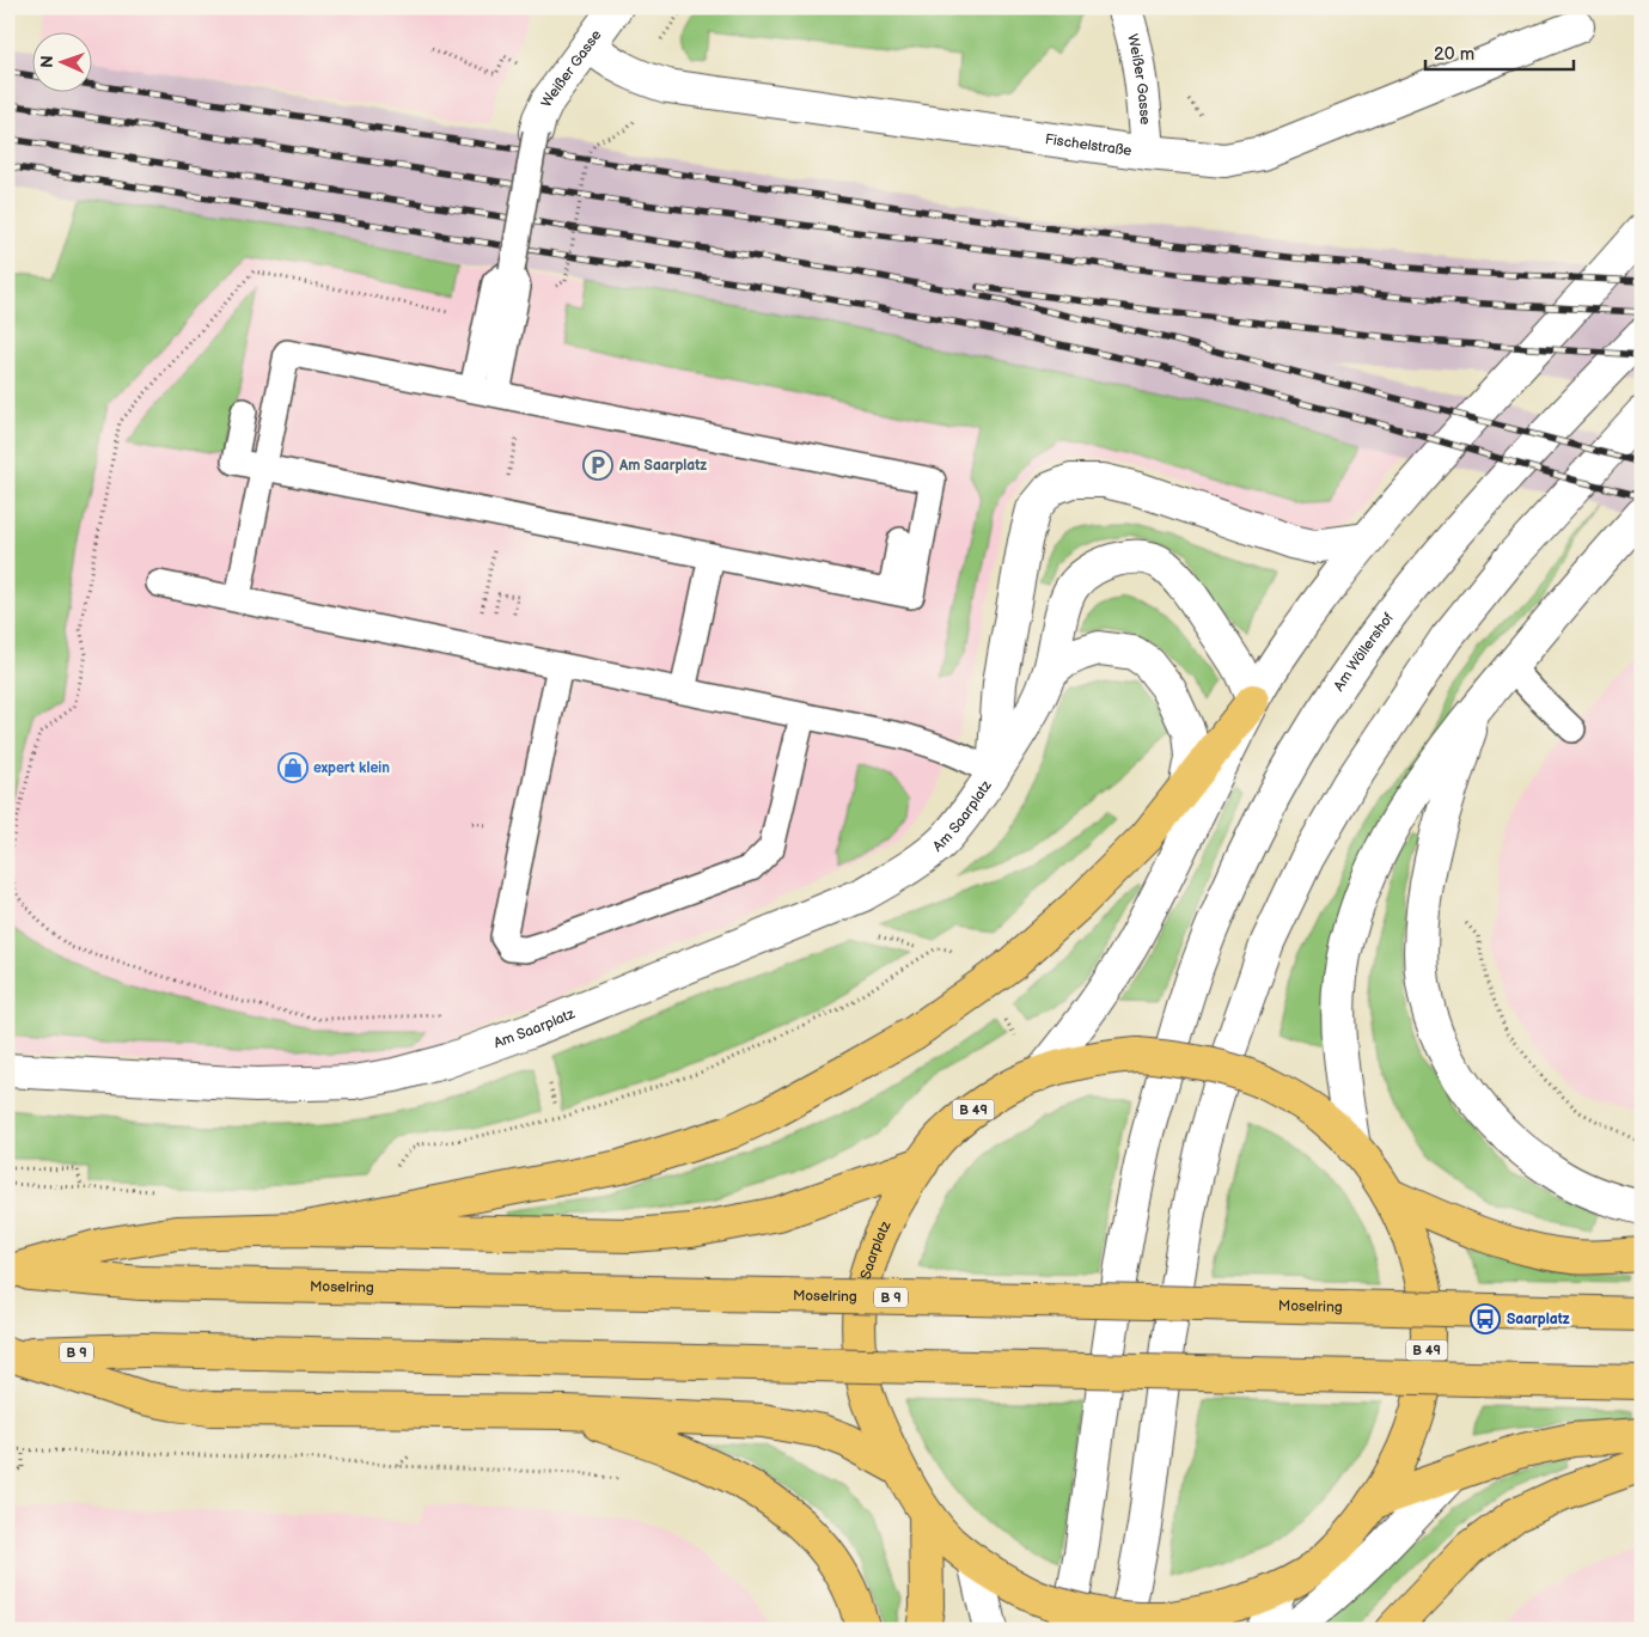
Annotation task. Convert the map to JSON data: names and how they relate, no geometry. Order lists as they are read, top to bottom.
{
  "streets": {
    "main road": [
      "B 49",
      "Saarplatz",
      "Moselring",
      "B 9"
    ],
    "street": [
      "Weißer Gasse",
      "Fischelstraße",
      "Am Wöllershof",
      "Am Saarplatz"
    ]
  },
  "crossings": [
    ["Weißer Gasse", "Fischelstraße"]
  ],
  "places": {
    "parking": ["Am Saarplatz"],
    "shop": ["expert klein"],
    "bus stop": ["Saarplatz"]
  },
  "scale_bar": "20 m",
  "north": "left"
}
